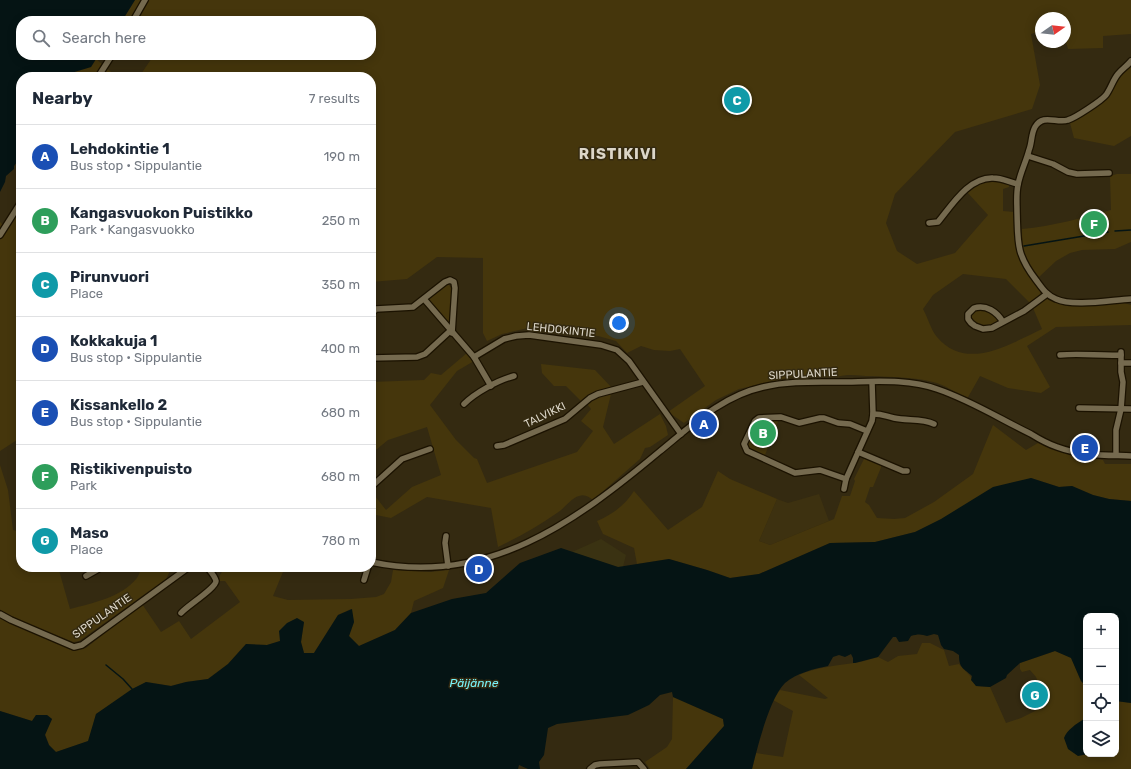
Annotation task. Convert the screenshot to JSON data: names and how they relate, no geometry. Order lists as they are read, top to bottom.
{
  "streets": {
    "street": ["LEHDOKINTIE", "SIPPULANTIE", "TALVIKKI"]
  },
  "crossings": [
    ["LEHDOKINTIE", "SIPPULANTIE"],
    ["LEHDOKINTIE", "TALVIKKI"]
  ],
  "districts": ["RISTIKIVI"],
  "water": ["Päijänne"],
  "north": "right",
  "page": {
    "search": "Search here",
    "heading": ["Nearby", "7 results"],
    "pins": [
      "C",
      "F",
      "A",
      "B",
      "E",
      "D",
      "G"
    ],
    "list": [
      {
        "mark": "A",
        "name": "Lehdokintie 1",
        "note": "Bus stop · Sippulantie",
        "value": "190 m"
      },
      {
        "mark": "B",
        "name": "Kangasvuokon Puistikko",
        "note": "Park · Kangasvuokko",
        "value": "250 m"
      },
      {
        "mark": "C",
        "name": "Pirunvuori",
        "note": "Place",
        "value": "350 m"
      },
      {
        "mark": "D",
        "name": "Kokkakuja 1",
        "note": "Bus stop · Sippulantie",
        "value": "400 m"
      },
      {
        "mark": "E",
        "name": "Kissankello 2",
        "note": "Bus stop · Sippulantie",
        "value": "680 m"
      },
      {
        "mark": "F",
        "name": "Ristikivenpuisto",
        "note": "Park",
        "value": "680 m"
      },
      {
        "mark": "G",
        "name": "Maso",
        "note": "Place",
        "value": "780 m"
      }
    ],
    "map_buttons": ["+", "−"]
  }
}
